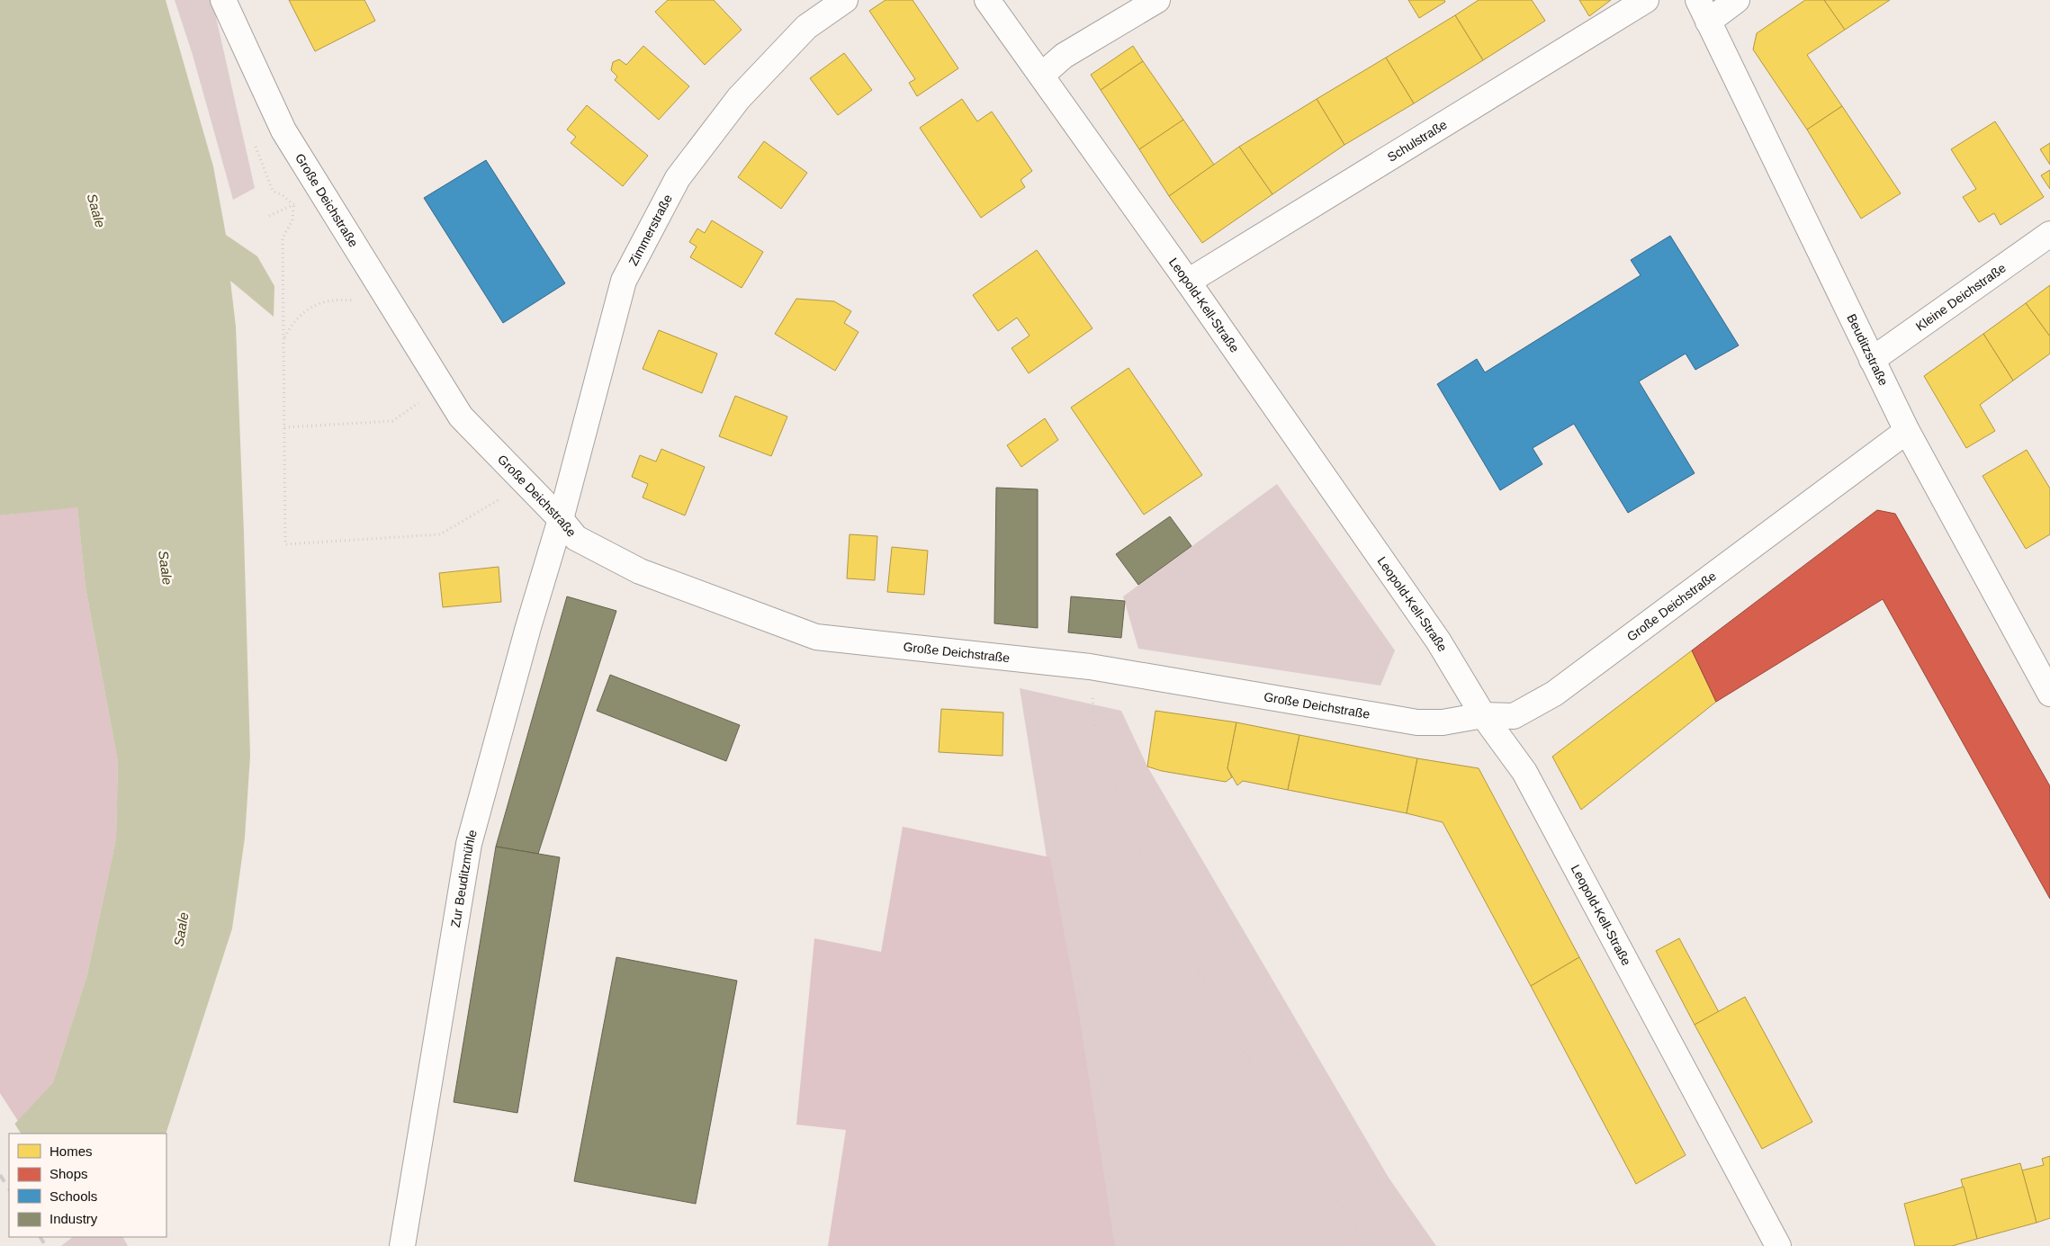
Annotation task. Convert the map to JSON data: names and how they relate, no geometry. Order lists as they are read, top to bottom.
{
  "streets": {
    "street": [
      "Schulstraße",
      "Große Deichstraße",
      "Zimmerstraße",
      "Kleine Deichstraße",
      "Leopold-Kell-Straße",
      "Beuditzstraße",
      "Zur Beuditzmühle"
    ]
  },
  "crossings": [
    ["Schulstraße", "Leopold-Kell-Straße"],
    ["Große Deichstraße", "Zimmerstraße"],
    ["Große Deichstraße", "Leopold-Kell-Straße"],
    ["Große Deichstraße", "Beuditzstraße"],
    ["Große Deichstraße", "Zur Beuditzmühle"],
    ["Zimmerstraße", "Zur Beuditzmühle"],
    ["Kleine Deichstraße", "Beuditzstraße"]
  ],
  "water": ["Saale"],
  "legend": [
    "Homes",
    "Shops",
    "Schools",
    "Industry"
  ]
}
